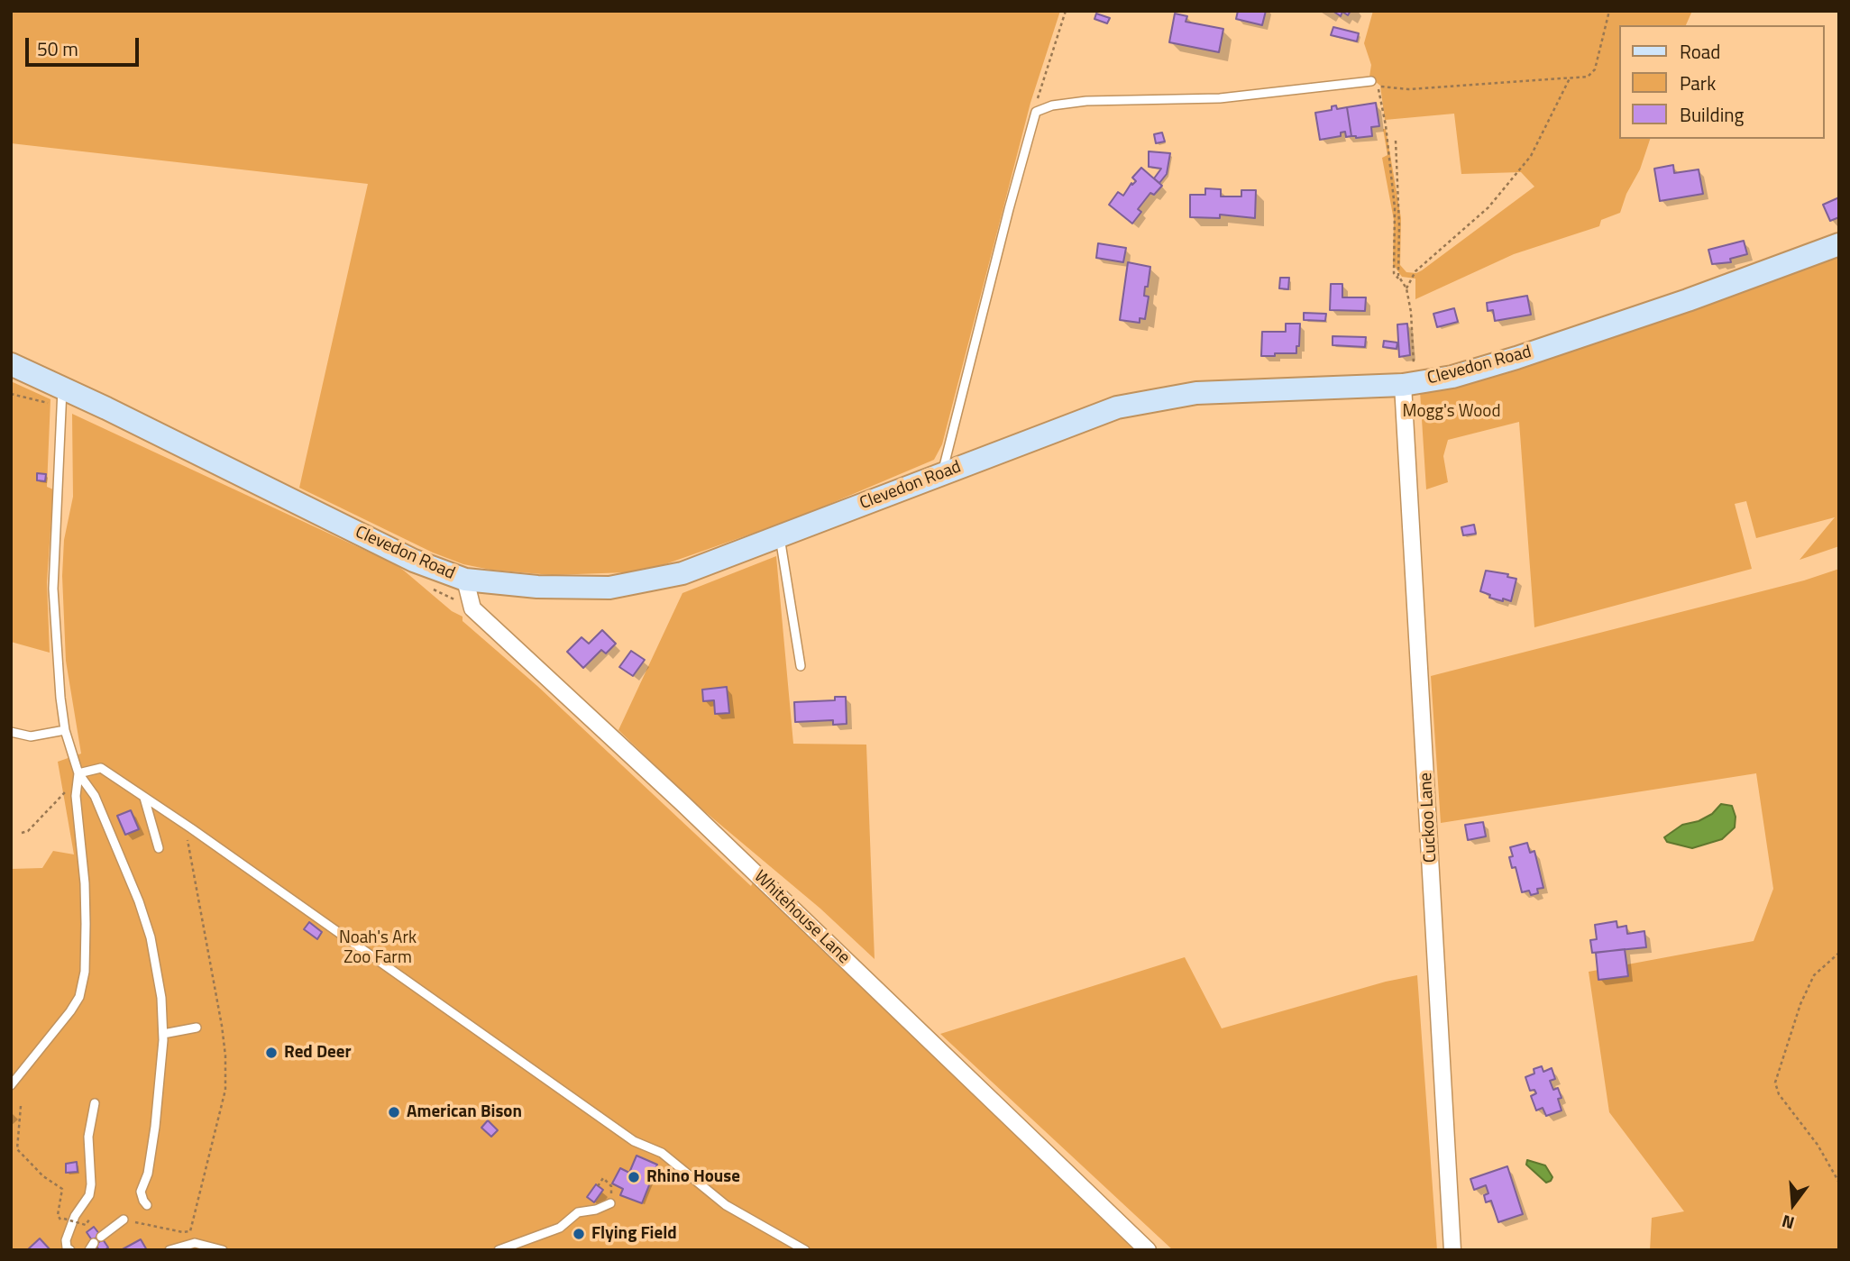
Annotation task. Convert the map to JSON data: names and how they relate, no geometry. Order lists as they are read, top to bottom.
{
  "streets": {
    "main road": ["Clevedon Road"],
    "street": ["Cuckoo Lane", "Whitehouse Lane"]
  },
  "crossings": [
    ["Clevedon Road", "Cuckoo Lane"],
    ["Clevedon Road", "Whitehouse Lane"]
  ],
  "parks": ["Mogg's Wood", "Noah's Ark Zoo Farm"],
  "places": [
    "Red Deer",
    "American Bison",
    "Rhino House",
    "Flying Field"
  ],
  "legend": ["Road", "Park", "Building"],
  "scale_bar": "50 m",
  "north": "bottom"
}
